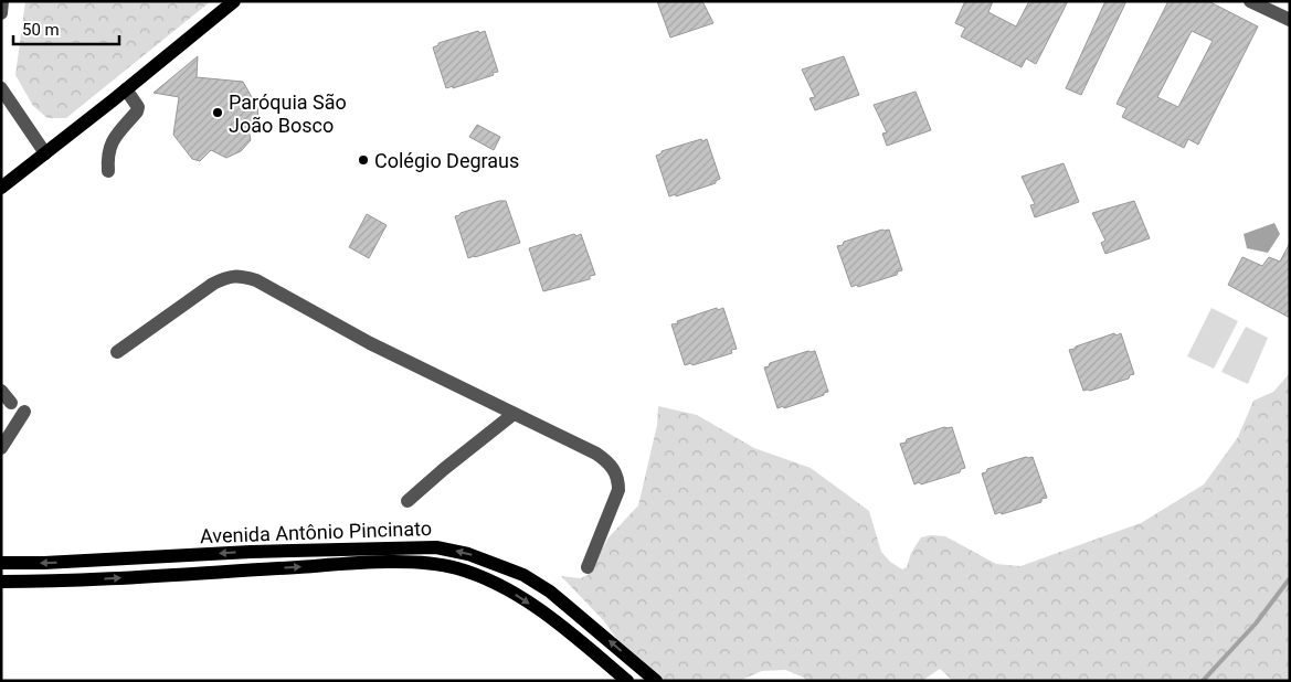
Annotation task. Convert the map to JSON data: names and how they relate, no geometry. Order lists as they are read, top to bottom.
{
  "streets": {
    "main road": ["Avenida Antônio Pincinato"]
  },
  "places": ["Paróquia São João Bosco", "Colégio Degraus"],
  "scale_bar": "50 m"
}
